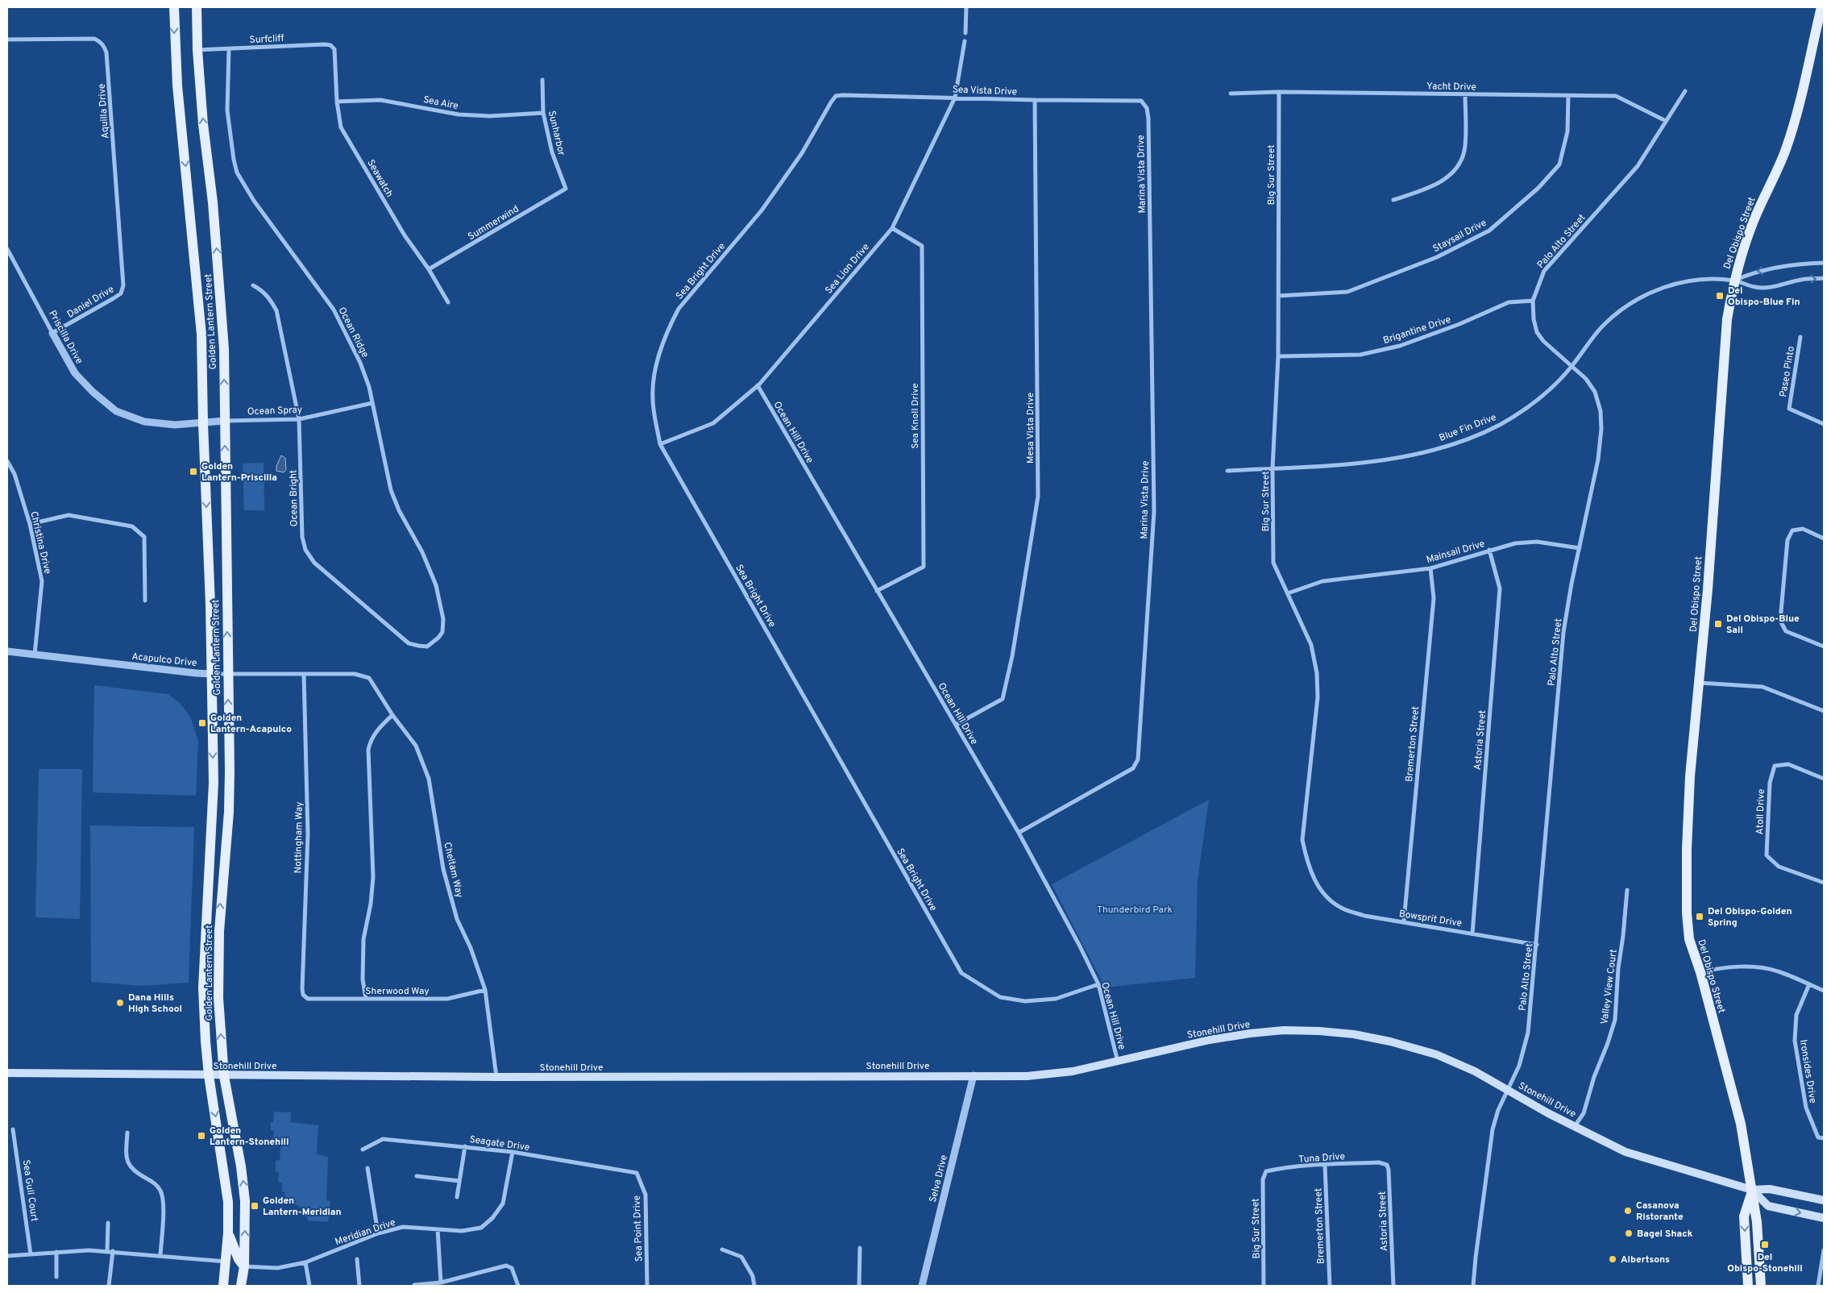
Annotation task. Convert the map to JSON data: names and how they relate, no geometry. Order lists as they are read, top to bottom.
{
  "streets": {
    "main road": ["Del Obispo Street", "Golden Lantern Street", "Stonehill Drive"],
    "street": [
      "Surfcliff",
      "Yacht Drive",
      "Sea Vista Drive",
      "Sea Aire",
      "Aquilla Drive",
      "Sunharbor",
      "Marina Vista Drive",
      "Big Sur Street",
      "Seawatch",
      "Summerwind",
      "Staysail Drive",
      "Palo Alto Street",
      "Sea Lion Drive",
      "Sea Bright Drive",
      "Daniel Drive",
      "Brigantine Drive",
      "Ocean Ridge",
      "Priscilla Drive",
      "Paseo Pinto",
      "Ocean Spray",
      "Sea Knoll Drive",
      "Blue Fin Drive",
      "Mesa Vista Drive",
      "Ocean Hill Drive",
      "Ocean Bright",
      "Christina Drive",
      "Mainsail Drive",
      "Acapulco Drive",
      "Astoria Street",
      "Bremerton Street",
      "Atoll Drive",
      "Nottingham Way",
      "Cheltam Way",
      "Bowsprit Drive",
      "Valley View Court",
      "Sherwood Way",
      "Ironsides Drive",
      "Seagate Drive",
      "Tuna Drive",
      "Selva Drive",
      "Sea Gull Court",
      "Sea Point Drive",
      "Meridian Drive"
    ]
  },
  "crossings": [
    ["Surfcliff", "Seawatch"],
    ["Surfcliff", "Golden Lantern Street"],
    ["Surfcliff", "Ocean Ridge"],
    ["Yacht Drive", "Big Sur Street"],
    ["Yacht Drive", "Staysail Drive"],
    ["Yacht Drive", "Palo Alto Street"],
    ["Sea Vista Drive", "Marina Vista Drive"],
    ["Sea Vista Drive", "Sea Lion Drive"],
    ["Sea Vista Drive", "Sea Bright Drive"],
    ["Sea Vista Drive", "Mesa Vista Drive"],
    ["Sea Aire", "Sunharbor"],
    ["Sea Aire", "Seawatch"],
    ["Aquilla Drive", "Daniel Drive"],
    ["Sunharbor", "Summerwind"],
    ["Marina Vista Drive", "Ocean Hill Drive"],
    ["Big Sur Street", "Staysail Drive"],
    ["Big Sur Street", "Brigantine Drive"],
    ["Big Sur Street", "Blue Fin Drive"],
    ["Big Sur Street", "Mainsail Drive"],
    ["Big Sur Street", "Bowsprit Drive"],
    ["Big Sur Street", "Tuna Drive"],
    ["Seawatch", "Summerwind"],
    ["Del Obispo Street", "Blue Fin Drive"],
    ["Del Obispo Street", "Stonehill Drive"],
    ["Palo Alto Street", "Brigantine Drive"],
    ["Palo Alto Street", "Blue Fin Drive"],
    ["Palo Alto Street", "Mainsail Drive"],
    ["Palo Alto Street", "Bowsprit Drive"],
    ["Palo Alto Street", "Stonehill Drive"],
    ["Sea Lion Drive", "Sea Bright Drive"],
    ["Sea Lion Drive", "Sea Knoll Drive"],
    ["Sea Lion Drive", "Ocean Hill Drive"],
    ["Sea Bright Drive", "Ocean Hill Drive"],
    ["Daniel Drive", "Priscilla Drive"],
    ["Golden Lantern Street", "Priscilla Drive"],
    ["Golden Lantern Street", "Ocean Spray"],
    ["Golden Lantern Street", "Acapulco Drive"],
    ["Golden Lantern Street", "Stonehill Drive"],
    ["Golden Lantern Street", "Meridian Drive"],
    ["Ocean Ridge", "Ocean Spray"],
    ["Ocean Ridge", "Ocean Bright"],
    ["Priscilla Drive", "Ocean Spray"],
    ["Ocean Spray", "Ocean Bright"],
    ["Sea Knoll Drive", "Ocean Hill Drive"],
    ["Mesa Vista Drive", "Ocean Hill Drive"],
    ["Ocean Hill Drive", "Stonehill Drive"],
    ["Christina Drive", "Acapulco Drive"],
    ["Mainsail Drive", "Astoria Street"],
    ["Mainsail Drive", "Bremerton Street"],
    ["Acapulco Drive", "Nottingham Way"],
    ["Acapulco Drive", "Cheltam Way"],
    ["Astoria Street", "Bowsprit Drive"],
    ["Astoria Street", "Tuna Drive"],
    ["Bremerton Street", "Bowsprit Drive"],
    ["Bremerton Street", "Tuna Drive"],
    ["Nottingham Way", "Sherwood Way"],
    ["Cheltam Way", "Sherwood Way"],
    ["Cheltam Way", "Stonehill Drive"],
    ["Valley View Court", "Stonehill Drive"],
    ["Stonehill Drive", "Selva Drive"],
    ["Seagate Drive", "Sea Point Drive"],
    ["Seagate Drive", "Meridian Drive"]
  ],
  "parks": ["Thunderbird Park"],
  "places": {
    "transit": [
      "Del Obispo-Blue Fin",
      "Golden Lantern-Priscilla",
      "Del Obispo-Blue Sail",
      "Golden Lantern-Acapulco",
      "Del Obispo-Golden Spring",
      "Golden Lantern-Stonehill",
      "Golden Lantern-Meridian",
      "Del Obispo-Stonehill"
    ],
    "other": [
      "Dana Hills High School",
      "Casanova Ristorante",
      "Bagel Shack",
      "Albertsons"
    ]
  }
}
